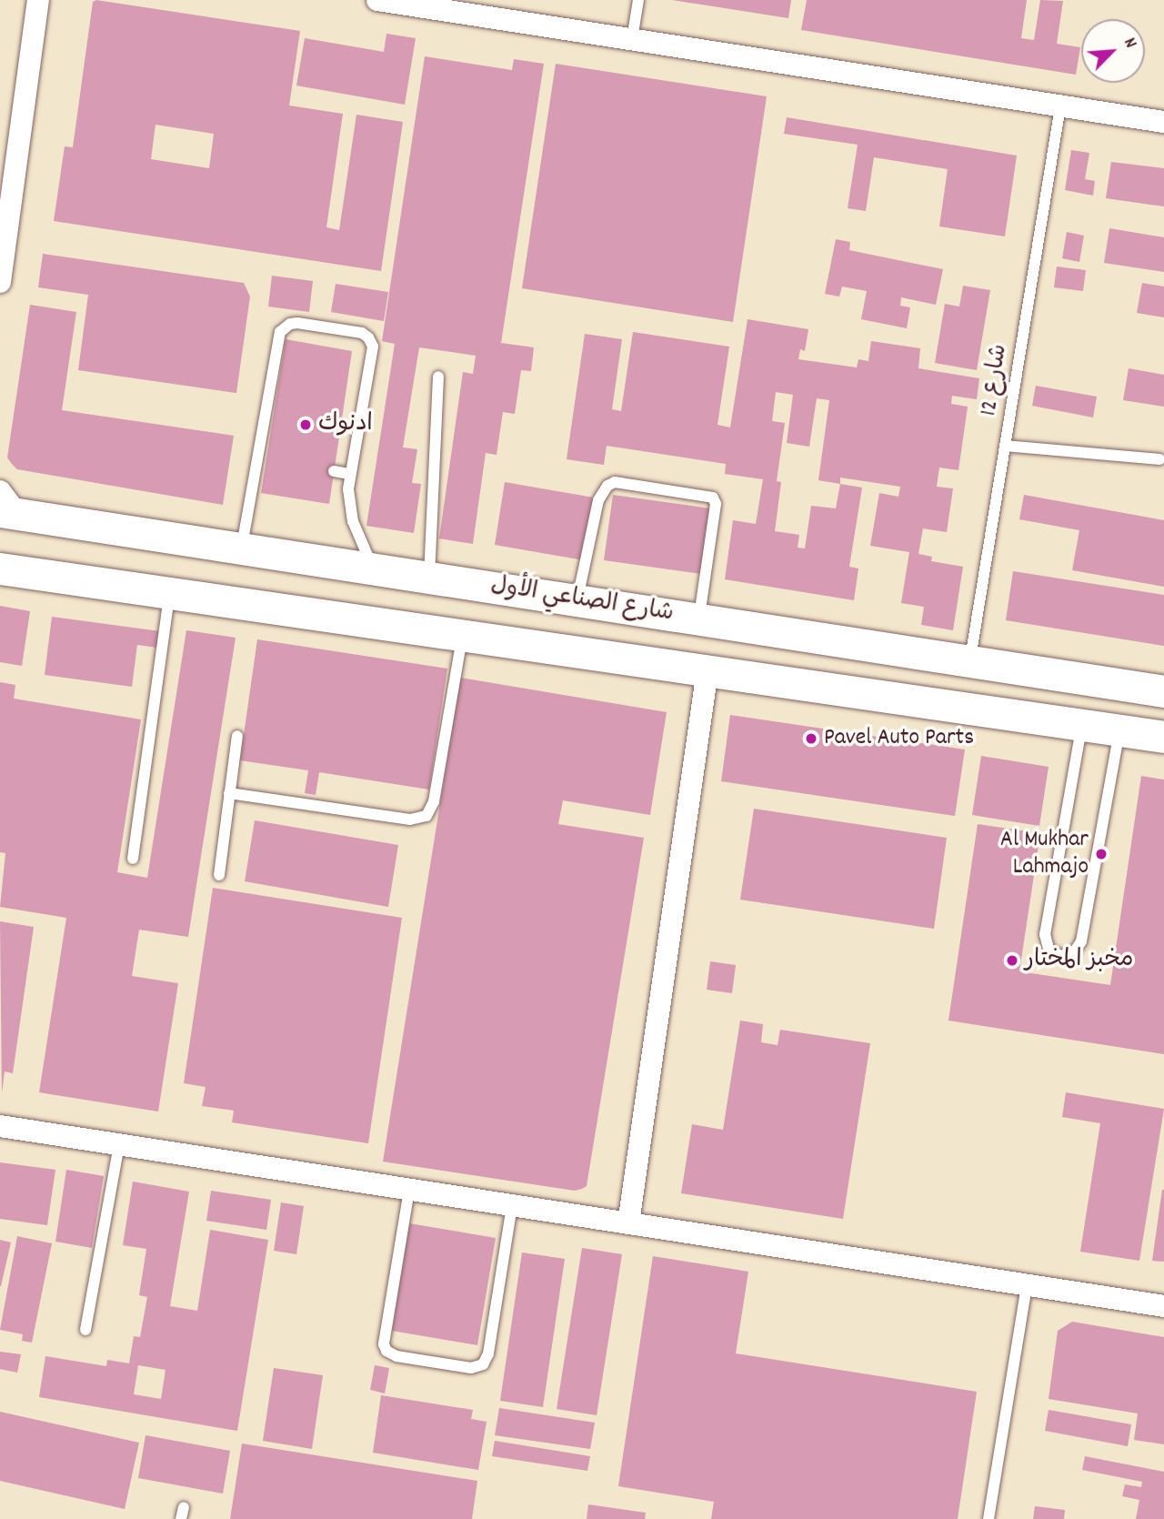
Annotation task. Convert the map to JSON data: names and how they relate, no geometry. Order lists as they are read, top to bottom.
{
  "streets": {
    "main road": ["شارع الصناعي الأول"],
    "lane": ["شارع 12"]
  },
  "crossings": [
    ["شارع 12", "شارع الصناعي الأول"]
  ],
  "places": [
    "ادنوك",
    "Pavel Auto Parts",
    "Al Mukhar Lahmajo",
    "مخبز المختار"
  ],
  "north": "top right"
}
